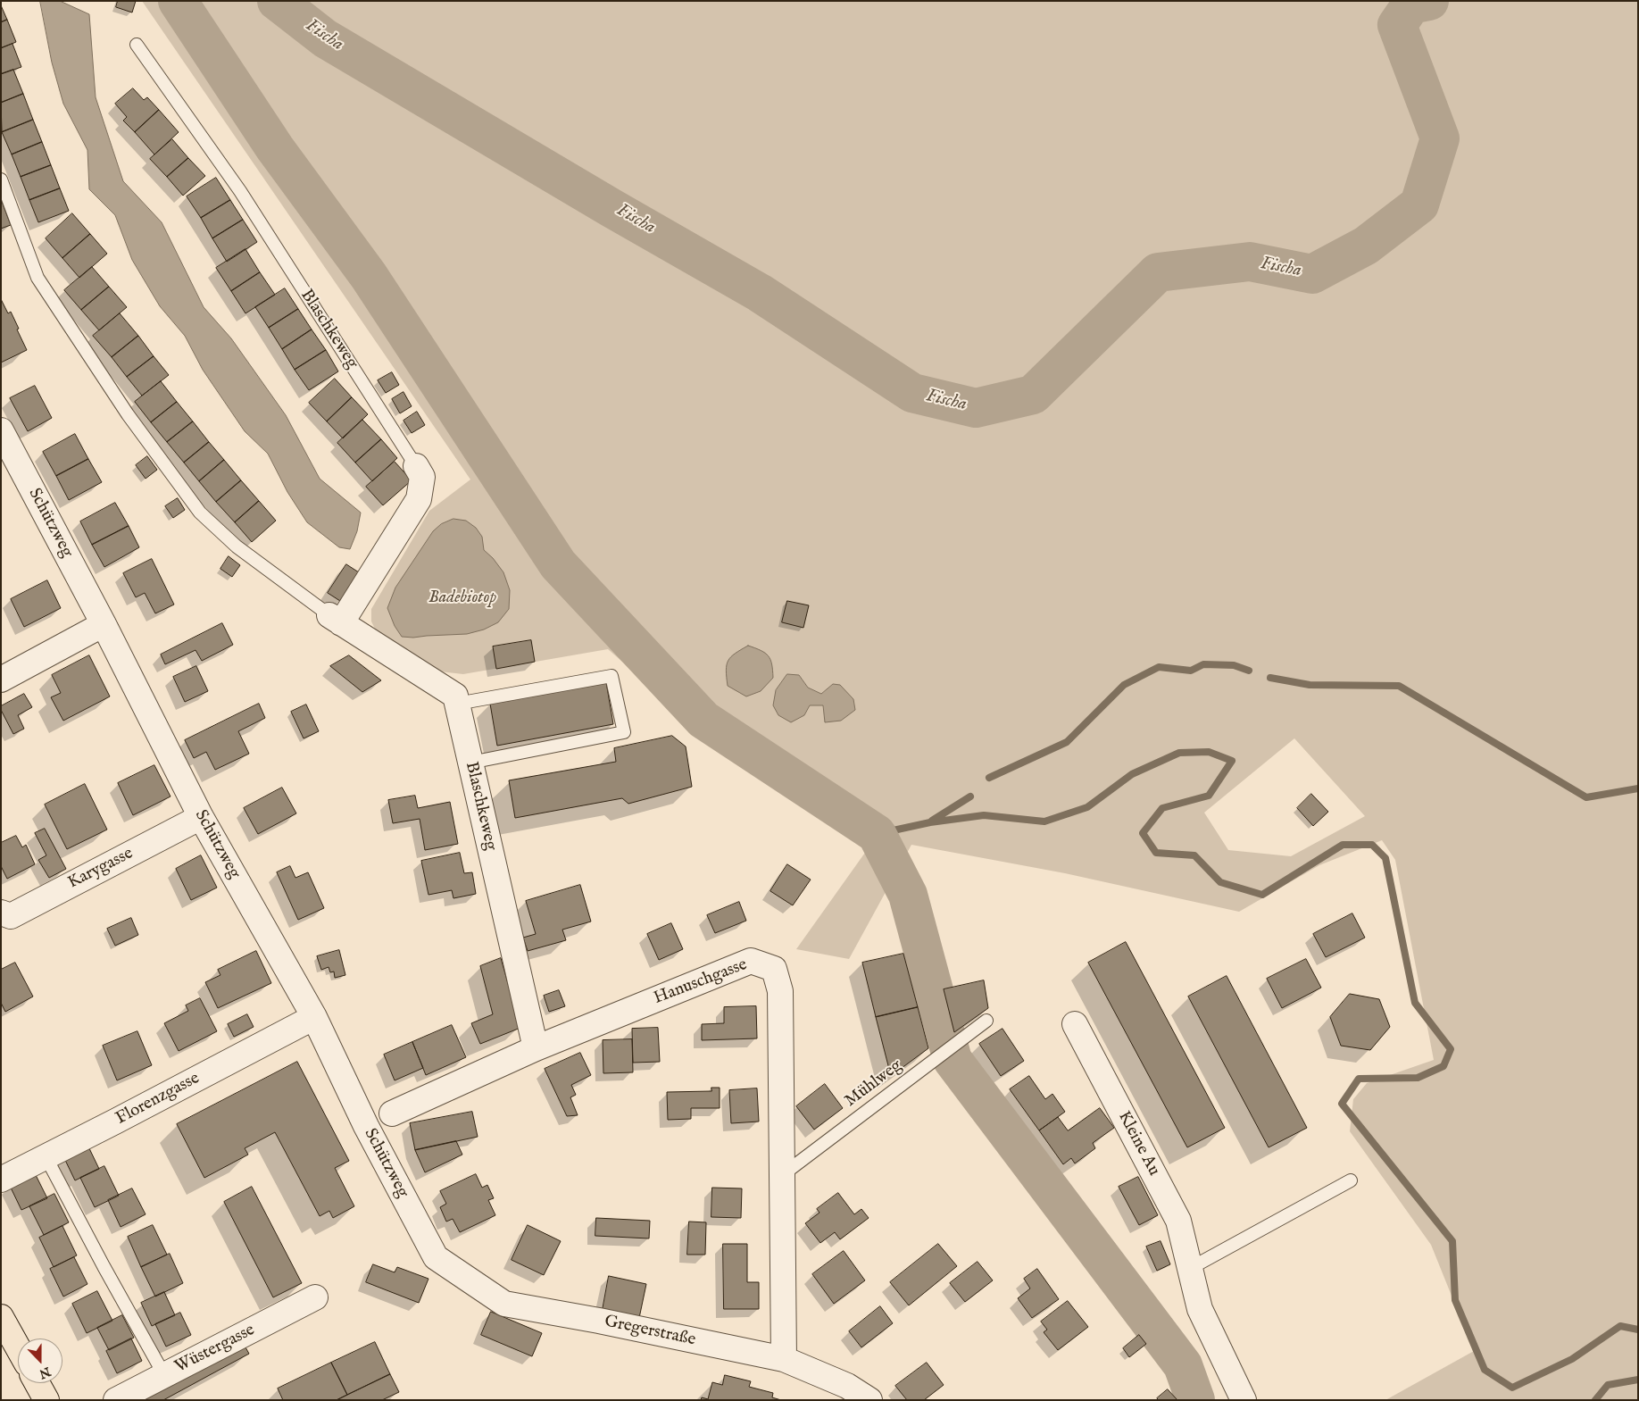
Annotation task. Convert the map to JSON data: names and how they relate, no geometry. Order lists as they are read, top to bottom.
{
  "streets": {
    "street": [
      "Blaschkeweg",
      "Schützweg",
      "Karygasse",
      "Hanuschgasse",
      "Florenzgasse",
      "Kleine Au",
      "Gregerstraße",
      "Wüstergasse"
    ],
    "lane": ["Mühlweg"]
  },
  "crossings": [
    ["Blaschkeweg", "Hanuschgasse"],
    ["Schützweg", "Karygasse"],
    ["Schützweg", "Florenzgasse"],
    ["Schützweg", "Gregerstraße"],
    ["Hanuschgasse", "Mühlweg"],
    ["Hanuschgasse", "Gregerstraße"]
  ],
  "water": ["Fischa"],
  "parks": ["Badebiotop"],
  "north": "bottom"
}
